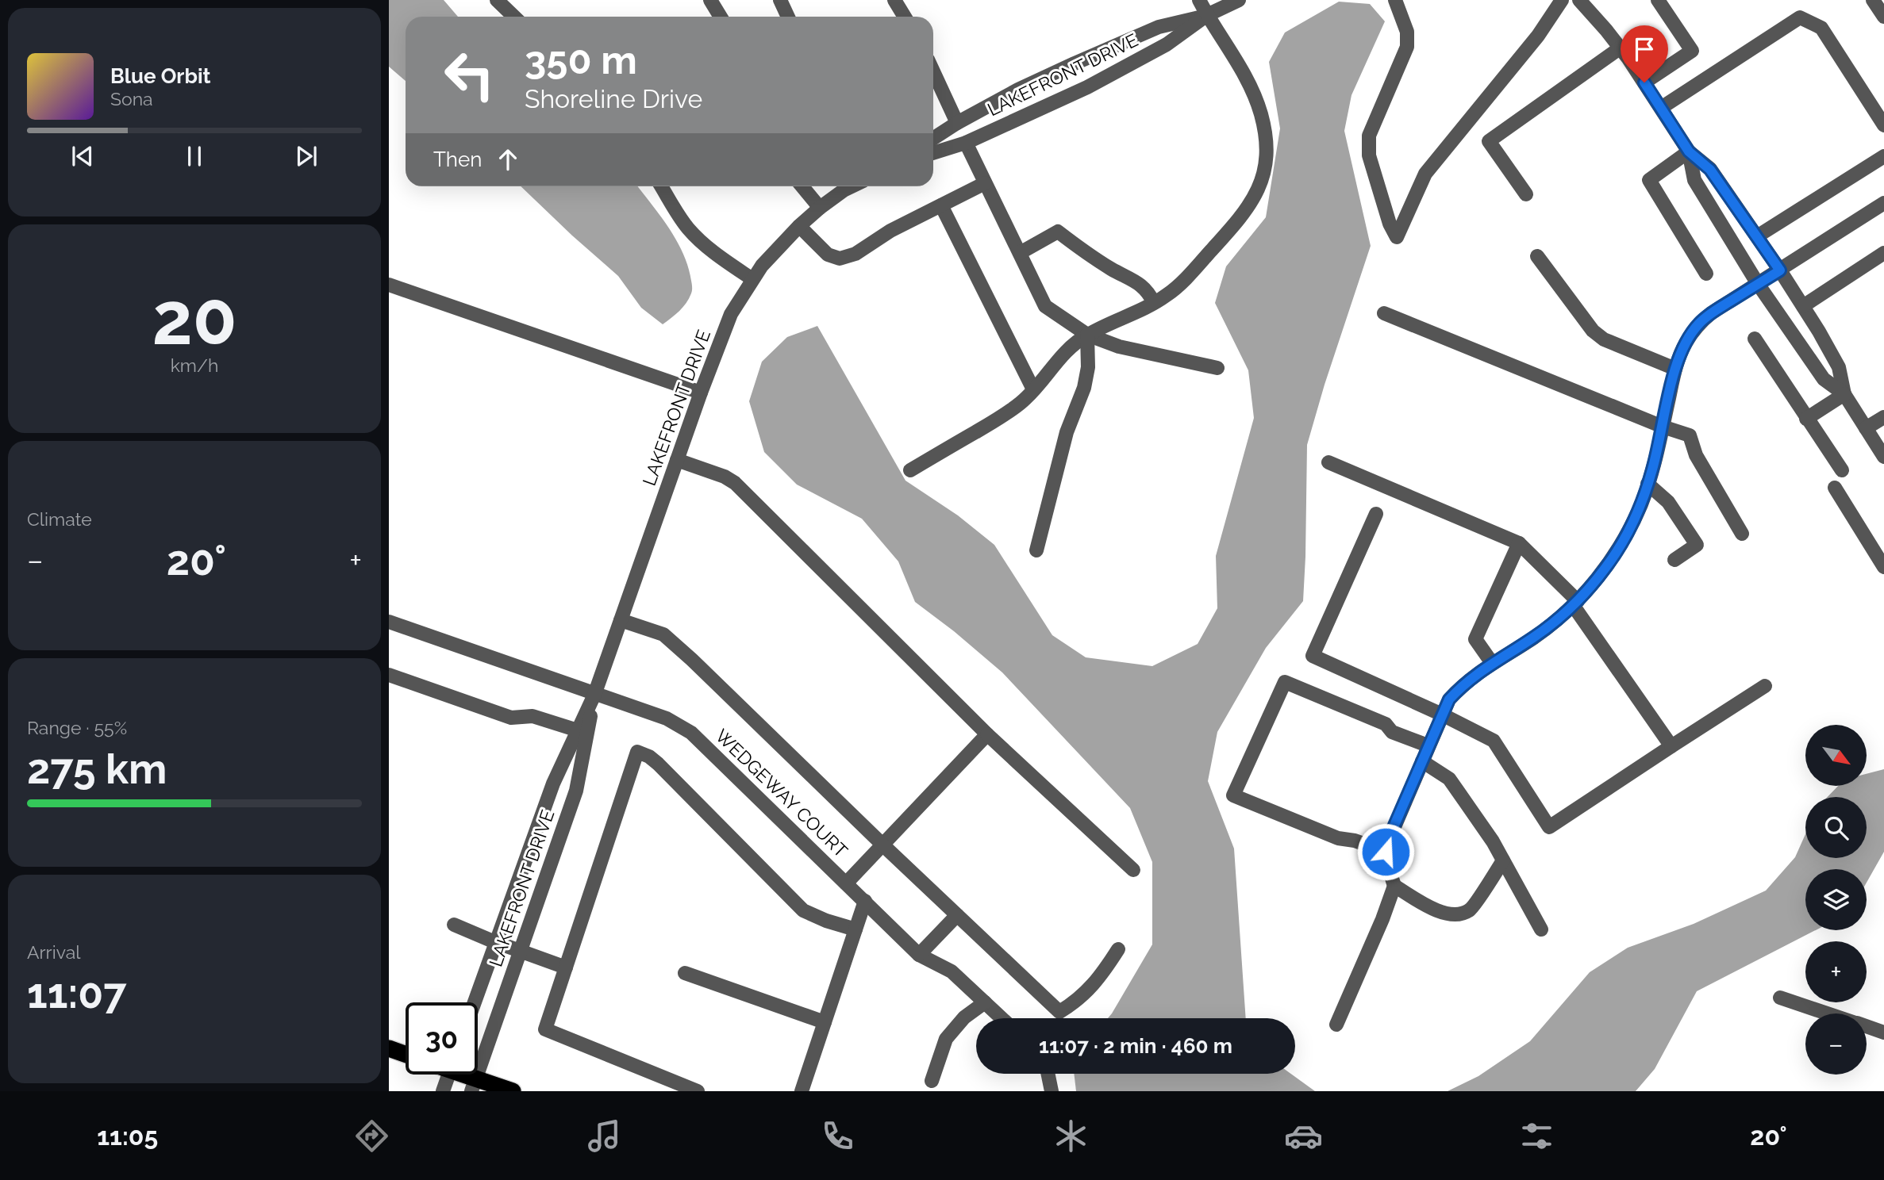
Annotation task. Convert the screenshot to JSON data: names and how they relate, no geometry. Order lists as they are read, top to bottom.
{
  "streets": {
    "street": ["LAKEFRONT DRIVE", "WEDGEWAY COURT"]
  },
  "crossings": [
    ["LAKEFRONT DRIVE", "WEDGEWAY COURT"]
  ],
  "north": "bottom right",
  "page": {
    "turn": ["350 m", "Shoreline Drive"],
    "song": ["Blue Orbit", "Sona"],
    "then": "Then",
    "tile": [
      ["20", "km/h"],
      "Climate",
      ["Range · 55%", "275 km"],
      ["Arrival", "11:07"]
    ],
    "heat": ["−", "20°", "+"],
    "map_buttons": ["+", "−"],
    "limit": "30",
    "trip": "11:07 · 2 min · 460 m",
    "tabs": ["11:05", "20°"]
  }
}
